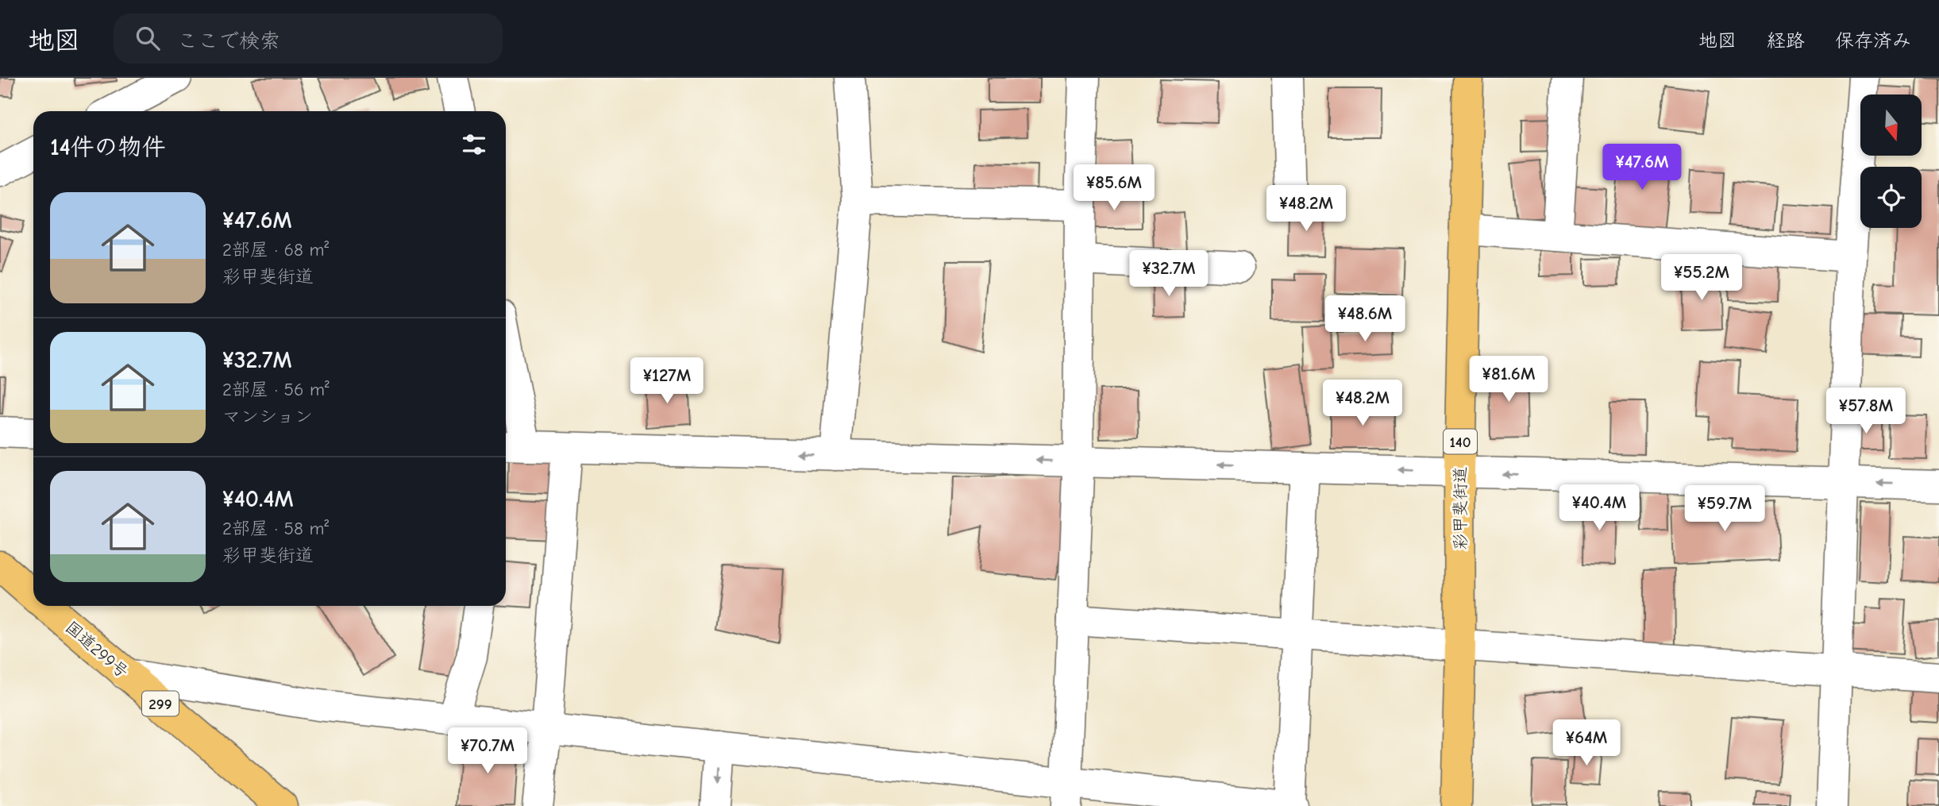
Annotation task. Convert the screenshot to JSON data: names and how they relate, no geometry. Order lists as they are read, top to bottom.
{
  "streets": {
    "highway": [
      "140",
      "彩甲斐街道",
      "国道299号",
      "299"
    ]
  },
  "north": "bottom",
  "page": {
    "header": "地図",
    "search": "ここで検索",
    "nav": ["地図", "経路", "保存済み"],
    "heading": "14件の物件",
    "price": [
      "¥47.6M",
      "¥85.6M",
      "¥48.2M",
      "¥32.7M",
      "¥55.2M",
      "¥48.6M",
      "¥81.6M",
      "¥127M",
      "¥48.2M",
      "¥57.8M",
      "¥40.4M",
      "¥59.7M",
      "¥64M",
      "¥70.7M"
    ],
    "list": [
      {
        "name": "¥47.6M",
        "note": "2部屋 · 68 m² · 彩甲斐街道"
      },
      {
        "name": "¥32.7M",
        "note": "2部屋 · 56 m² · マンション"
      },
      {
        "name": "¥40.4M",
        "note": "2部屋 · 58 m² · 彩甲斐街道"
      }
    ]
  }
}
